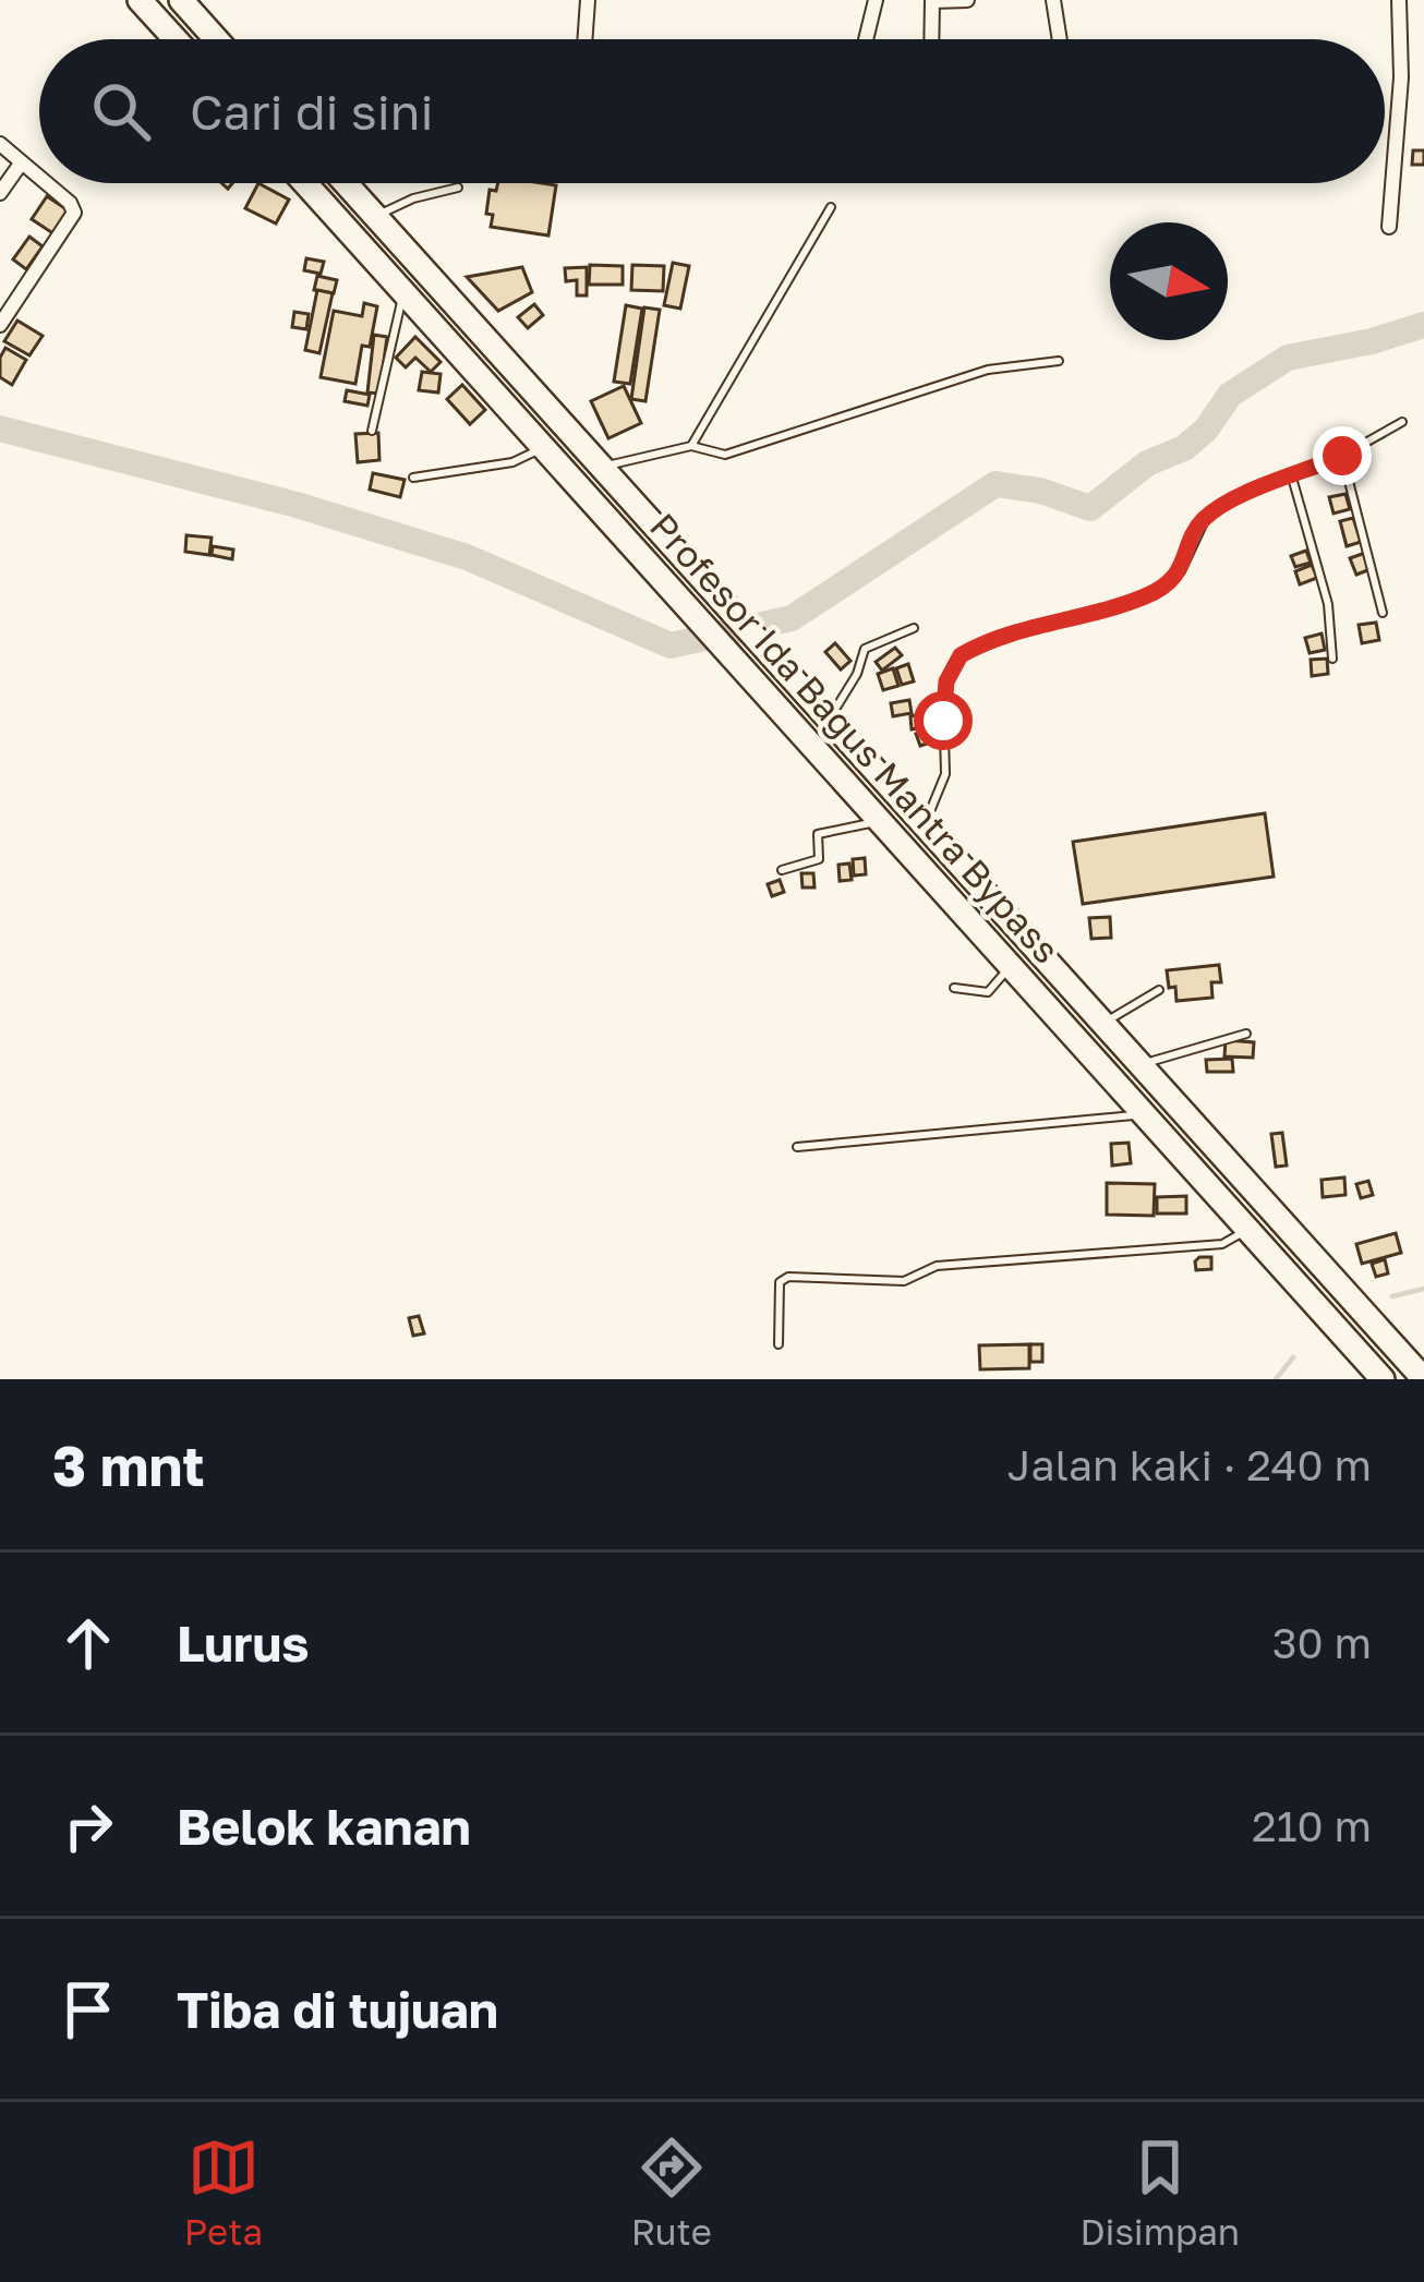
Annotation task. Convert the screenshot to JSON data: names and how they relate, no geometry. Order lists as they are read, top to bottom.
{
  "streets": {
    "highway": ["Profesor Ida Bagus Mantra Bypass"]
  },
  "north": "right",
  "page": {
    "search": "Cari di sini",
    "heading": ["3 mnt", "Jalan kaki · 240 m"],
    "list": [
      ["Lurus", "30 m"],
      ["Belok kanan", "210 m"],
      "Tiba di tujuan"
    ],
    "nav": ["Peta", "Rute", "Disimpan"]
  }
}
